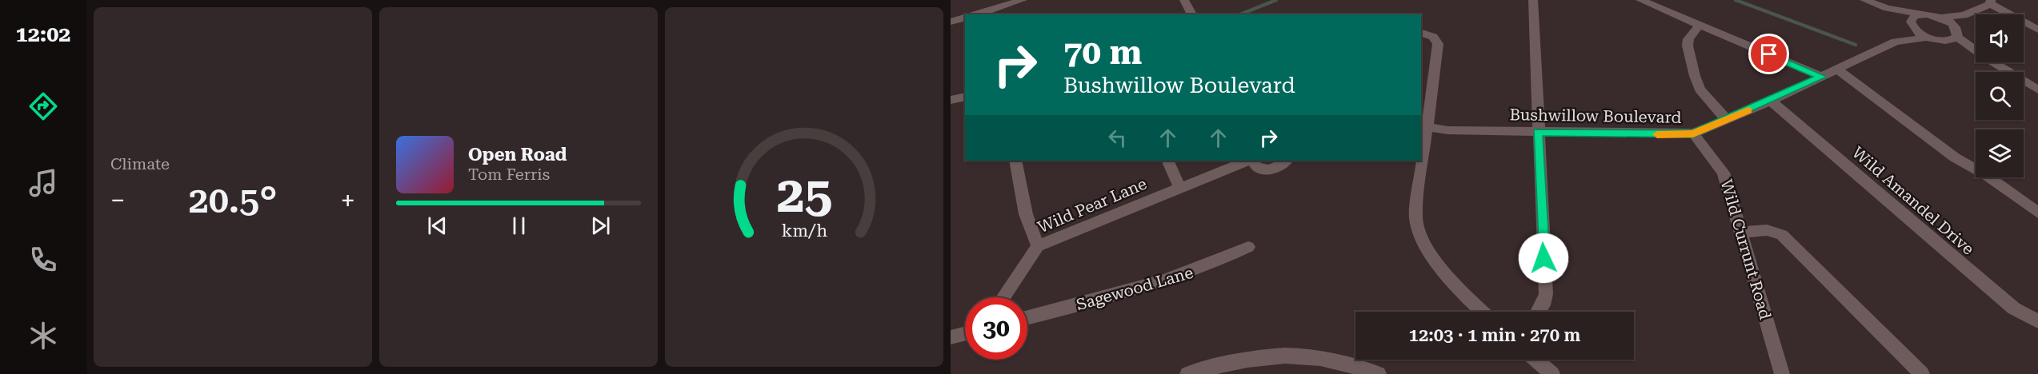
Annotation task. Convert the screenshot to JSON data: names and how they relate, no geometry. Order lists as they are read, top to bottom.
{
  "streets": {
    "street": [
      "Bushwillow Boulevard",
      "Wild Amandel Drive",
      "Wild Pear Lane",
      "Wild Currunt Road",
      "Sagewood Lane"
    ]
  },
  "crossings": [
    ["Bushwillow Boulevard", "Wild Amandel Drive"],
    ["Bushwillow Boulevard", "Wild Currunt Road"]
  ],
  "page": {
    "tabs": "12:02",
    "tile": "Climate",
    "turn": ["70 m", "Bushwillow Boulevard"],
    "song": ["Open Road", "Tom Ferris"],
    "heat": ["−", "20.5°", "+"],
    "limit": "30",
    "trip": "12:03 · 1 min · 270 m",
    "gauge": ["25", "km/h"]
  }
}
